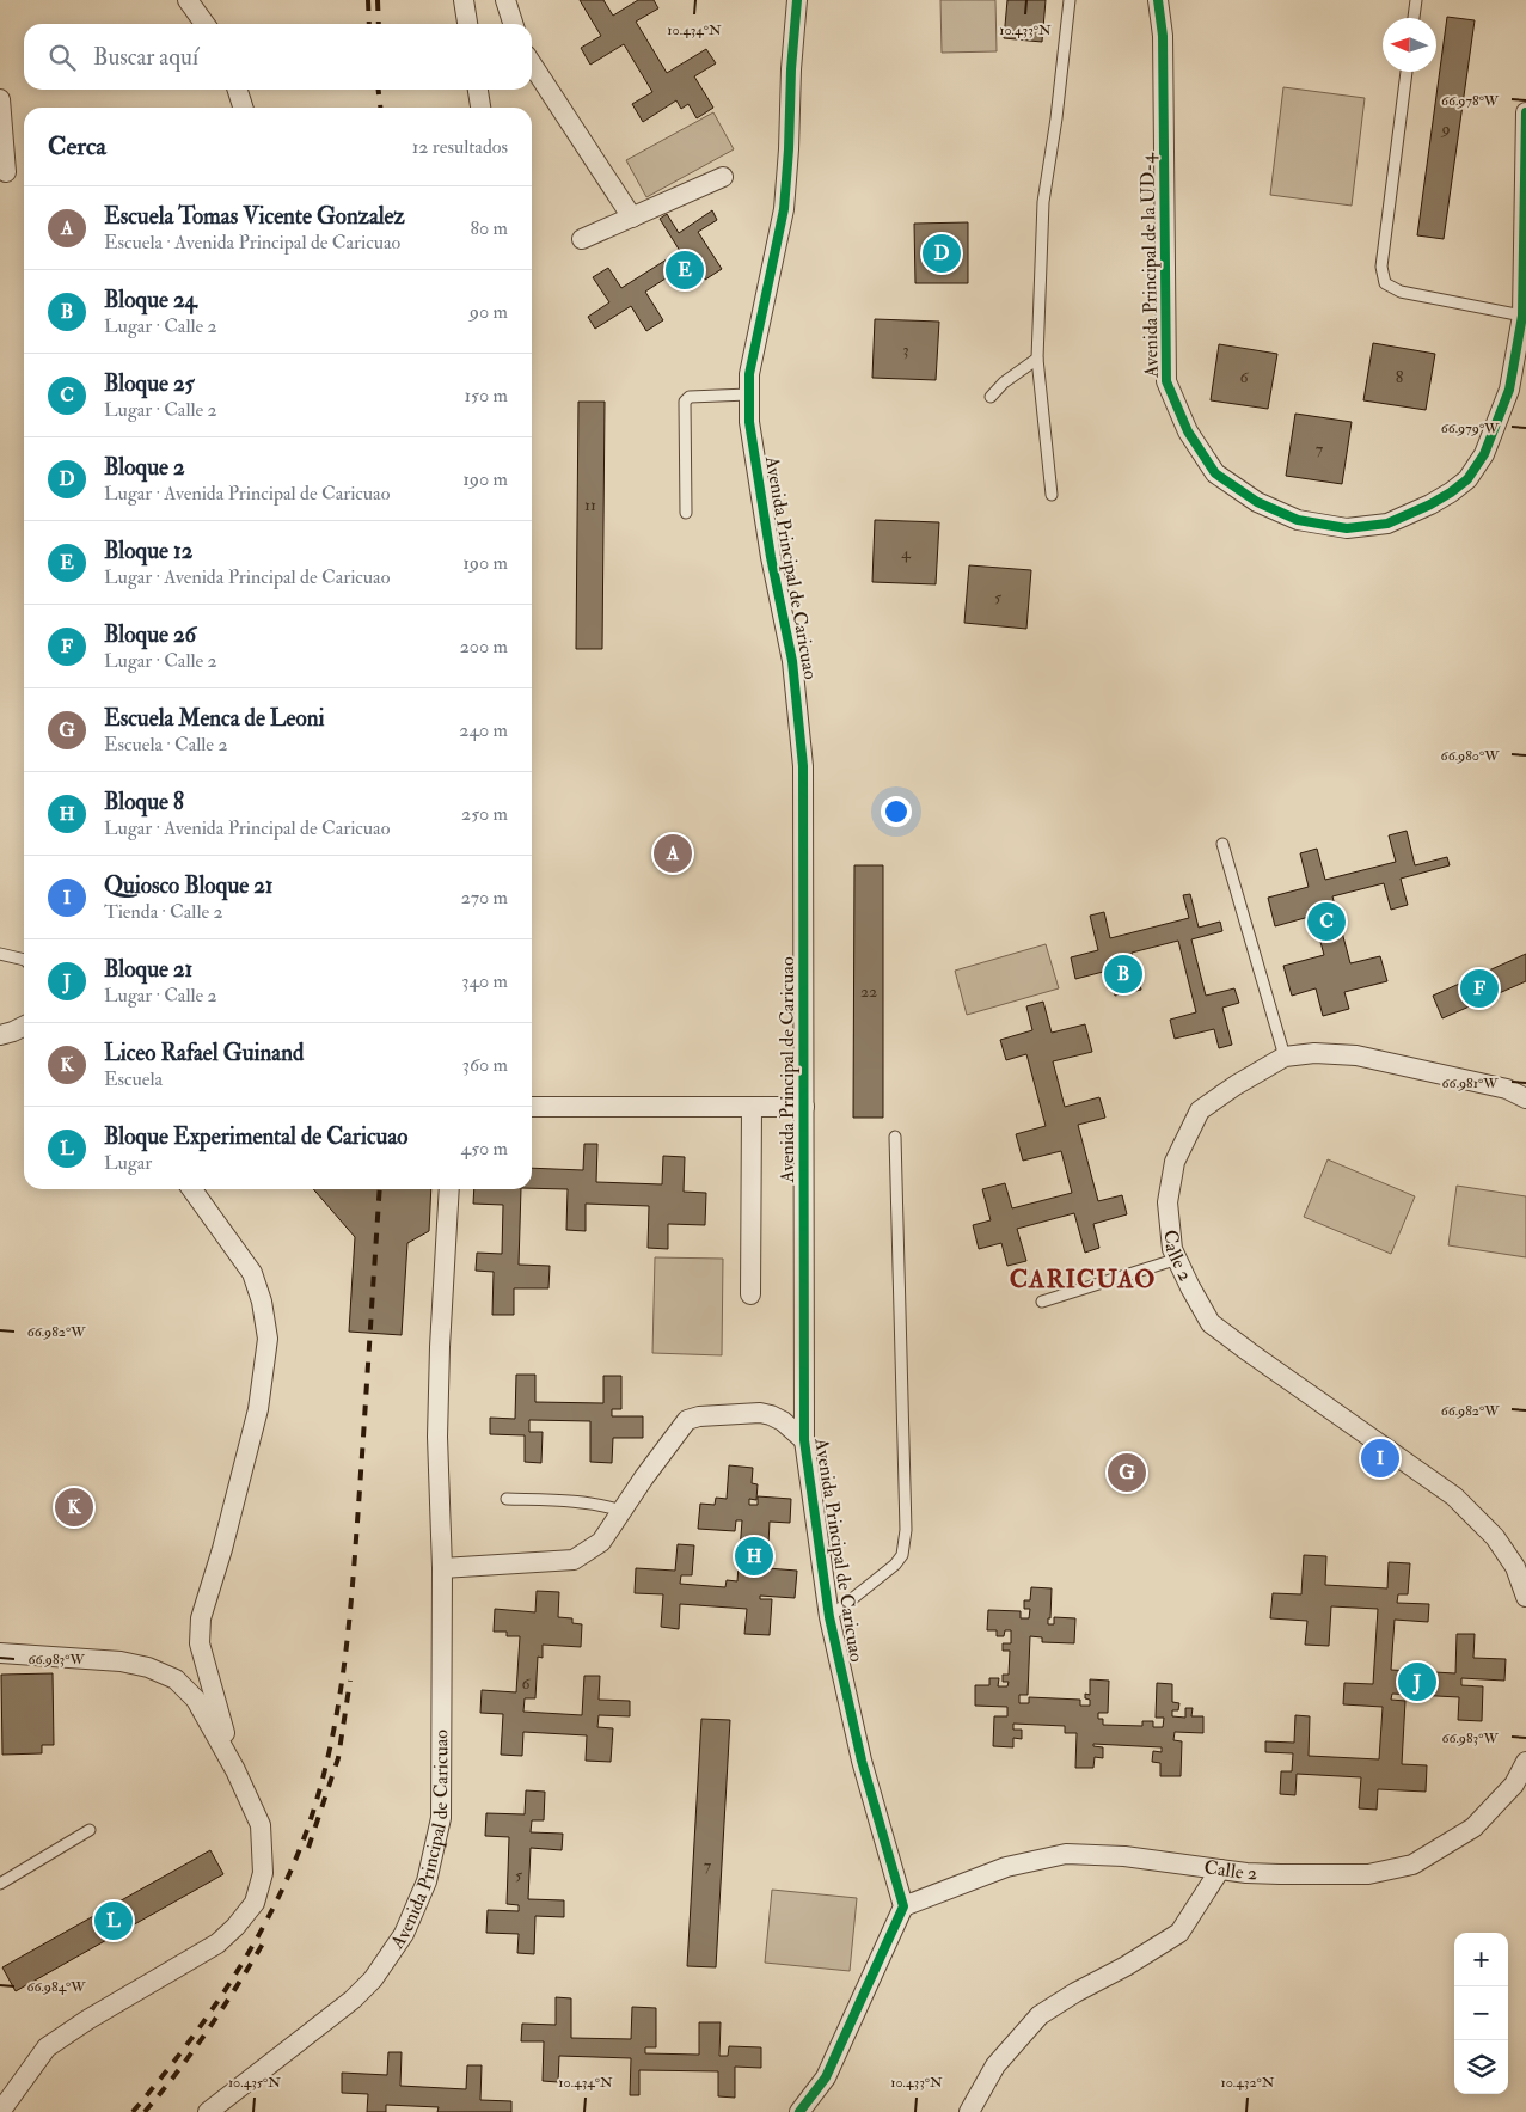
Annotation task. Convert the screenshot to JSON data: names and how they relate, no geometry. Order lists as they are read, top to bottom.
{
  "streets": {
    "street": ["Avenida Principal de la UD-4", "Avenida Principal de Caricuao", "Calle 2"]
  },
  "crossings": [
    ["Avenida Principal de Caricuao", "Calle 2"]
  ],
  "districts": ["CARICUAO"],
  "house_numbers": [
    "9",
    "3",
    "6",
    "8",
    "7",
    "11",
    "4",
    "5",
    "22",
    "6",
    "7",
    "5"
  ],
  "north": "left",
  "page": {
    "search": "Buscar aquí",
    "heading": ["Cerca", "12 resultados"],
    "list": [
      {
        "mark": "A",
        "name": "Escuela Tomas Vicente Gonzalez",
        "note": "Escuela · Avenida Principal de Caricuao",
        "value": "80 m"
      },
      {
        "mark": "B",
        "name": "Bloque 24",
        "note": "Lugar · Calle 2",
        "value": "90 m"
      },
      {
        "mark": "C",
        "name": "Bloque 25",
        "note": "Lugar · Calle 2",
        "value": "150 m"
      },
      {
        "mark": "D",
        "name": "Bloque 2",
        "note": "Lugar · Avenida Principal de Caricuao",
        "value": "190 m"
      },
      {
        "mark": "E",
        "name": "Bloque 12",
        "note": "Lugar · Avenida Principal de Caricuao",
        "value": "190 m"
      },
      {
        "mark": "F",
        "name": "Bloque 26",
        "note": "Lugar · Calle 2",
        "value": "200 m"
      },
      {
        "mark": "G",
        "name": "Escuela Menca de Leoni",
        "note": "Escuela · Calle 2",
        "value": "240 m"
      },
      {
        "mark": "H",
        "name": "Bloque 8",
        "note": "Lugar · Avenida Principal de Caricuao",
        "value": "250 m"
      },
      {
        "mark": "I",
        "name": "Quiosco Bloque 21",
        "note": "Tienda · Calle 2",
        "value": "270 m"
      },
      {
        "mark": "J",
        "name": "Bloque 21",
        "note": "Lugar · Calle 2",
        "value": "340 m"
      },
      {
        "mark": "K",
        "name": "Liceo Rafael Guinand",
        "note": "Escuela",
        "value": "360 m"
      },
      {
        "mark": "L",
        "name": "Bloque Experimental de Caricuao",
        "note": "Lugar",
        "value": "450 m"
      }
    ],
    "pins": [
      "D",
      "E",
      "A",
      "C",
      "B",
      "F",
      "I",
      "G",
      "K",
      "H",
      "J",
      "L"
    ],
    "map_buttons": ["+", "−"]
  },
  "coordinates": [
    "10.434°N",
    "10.433°N",
    "66.978°W",
    "66.979°W",
    "66.980°W",
    "66.981°W",
    "66.982°W",
    "66.983°W",
    "66.984°W",
    "10.435°N",
    "10.432°N"
  ]
}
